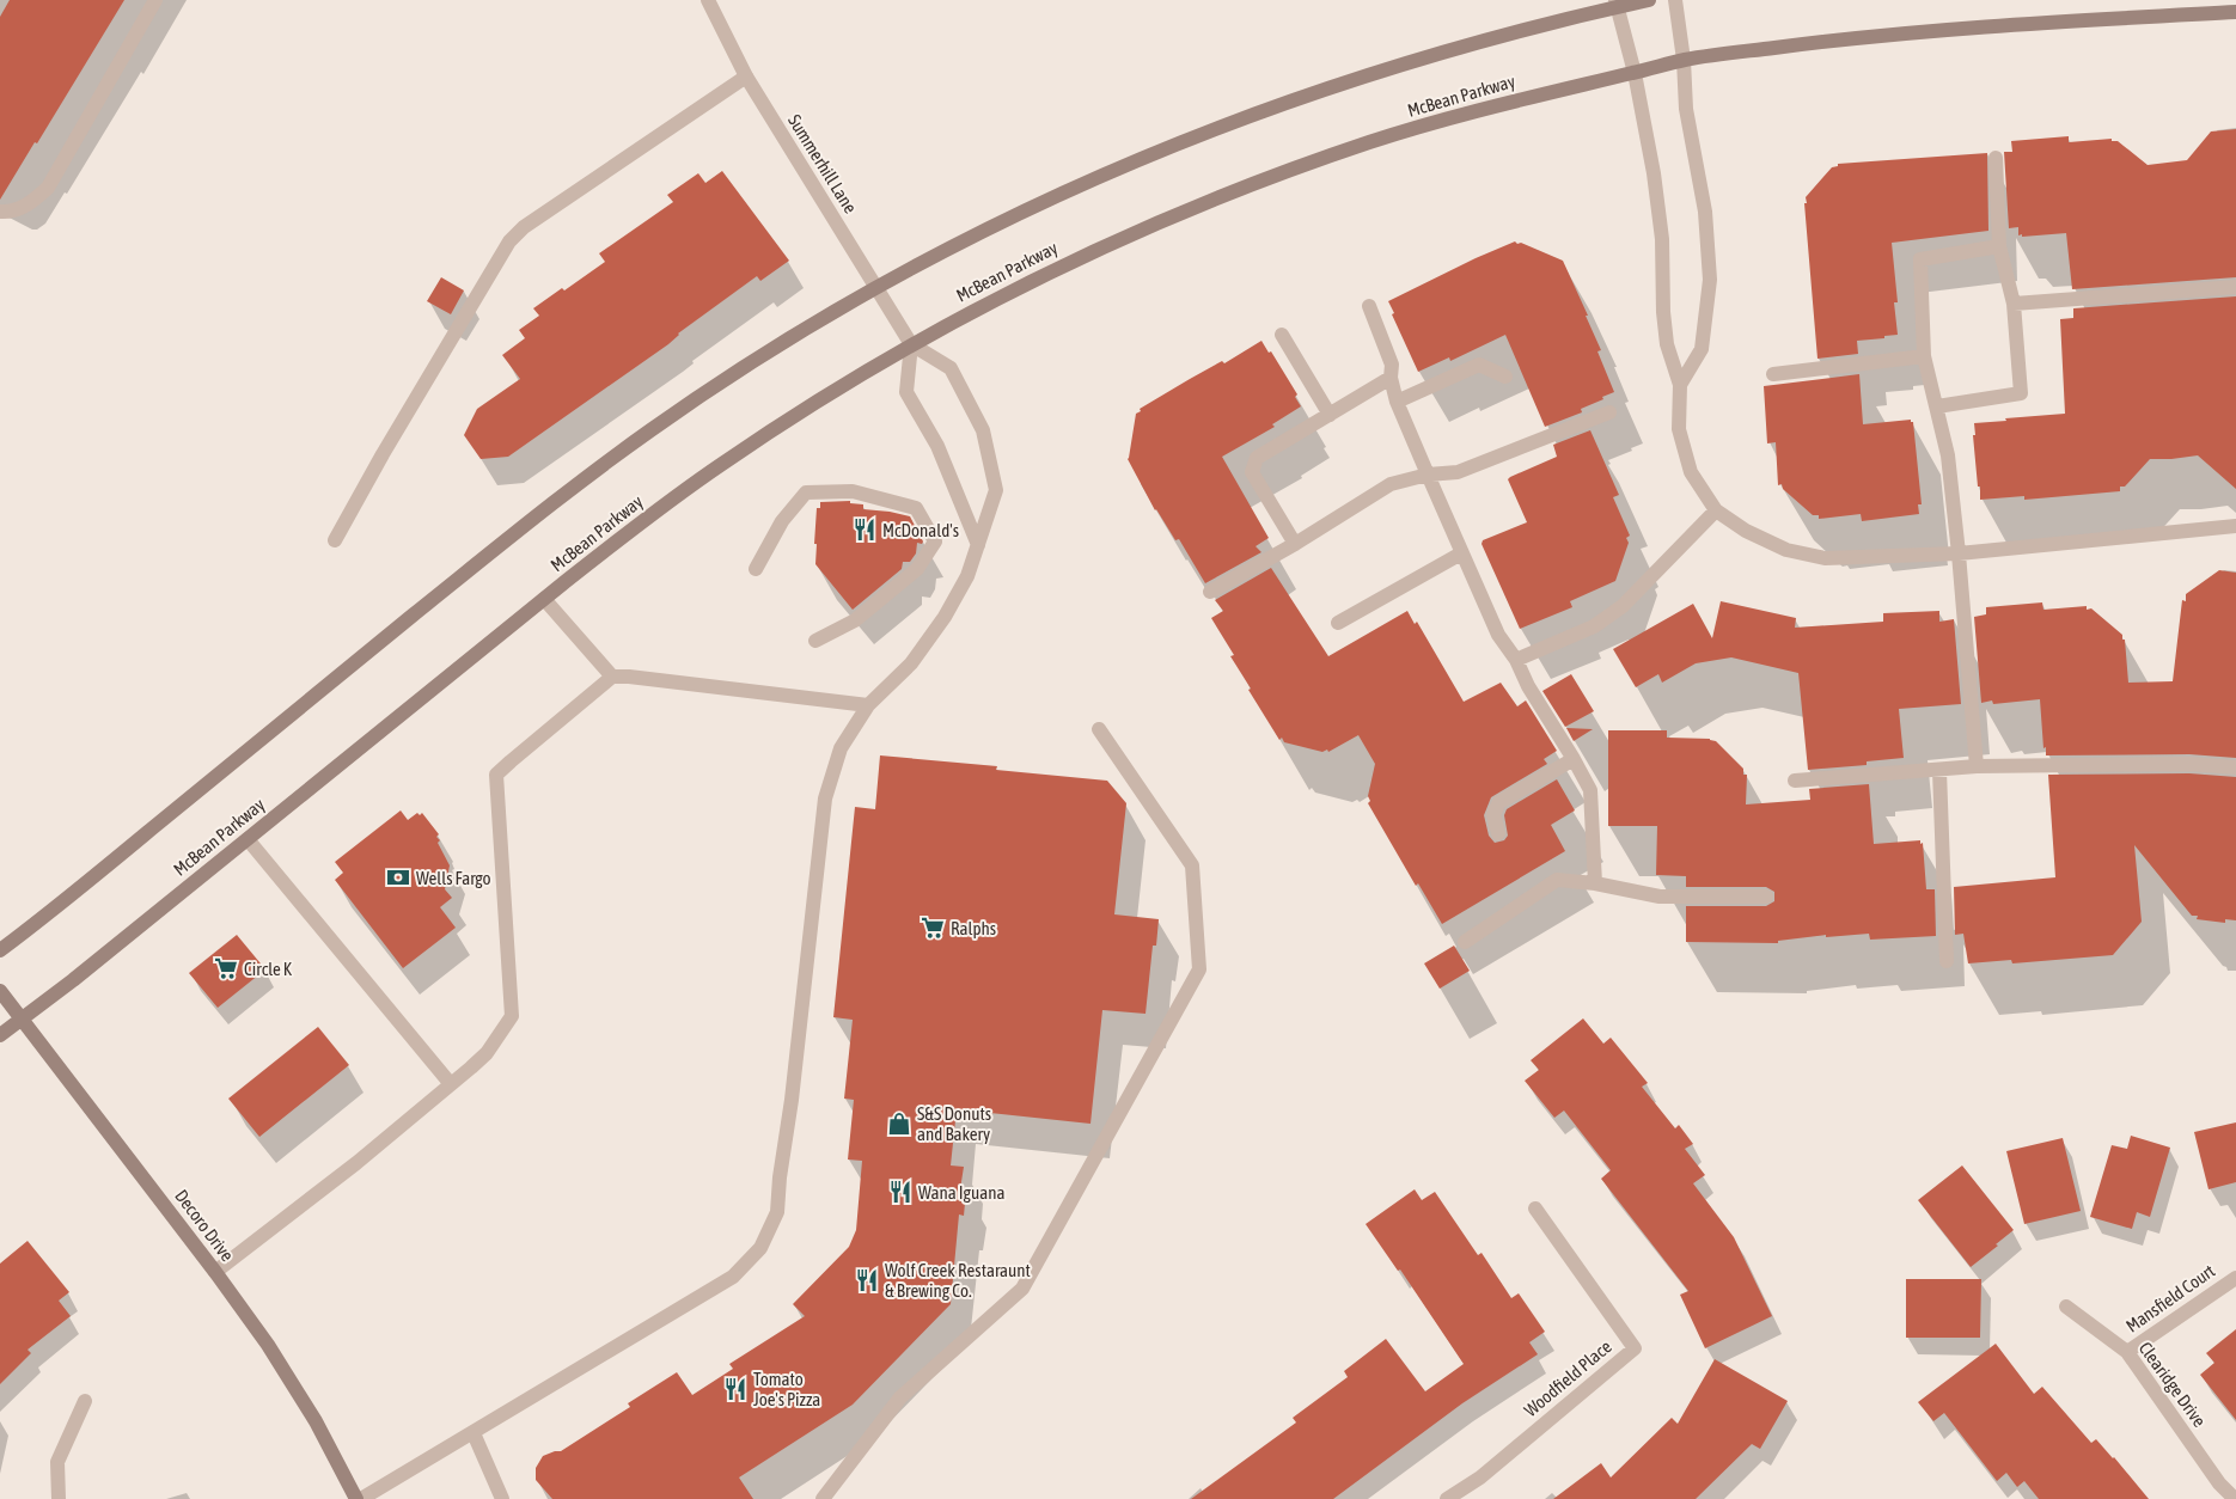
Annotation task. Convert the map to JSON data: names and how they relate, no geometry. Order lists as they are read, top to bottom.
{
  "streets": {
    "main road": ["McBean Parkway", "Decoro Drive"],
    "street": [
      "Summerhill Lane",
      "Mansfield Court",
      "Woodfield Place",
      "Clearidge Drive"
    ]
  },
  "crossings": [
    ["McBean Parkway", "Summerhill Lane"],
    ["McBean Parkway", "Decoro Drive"],
    ["Mansfield Court", "Clearidge Drive"]
  ],
  "places": {
    "restaurant": [
      "McDonald's",
      "Wana Iguana",
      "Wolf Creek Restaraunt & Brewing Co.",
      "Tomato Joe's Pizza"
    ],
    "bank": ["Wells Fargo"],
    "supermarket": ["Ralphs", "Circle K"],
    "shop": ["S&S Donuts and Bakery"]
  }
}
